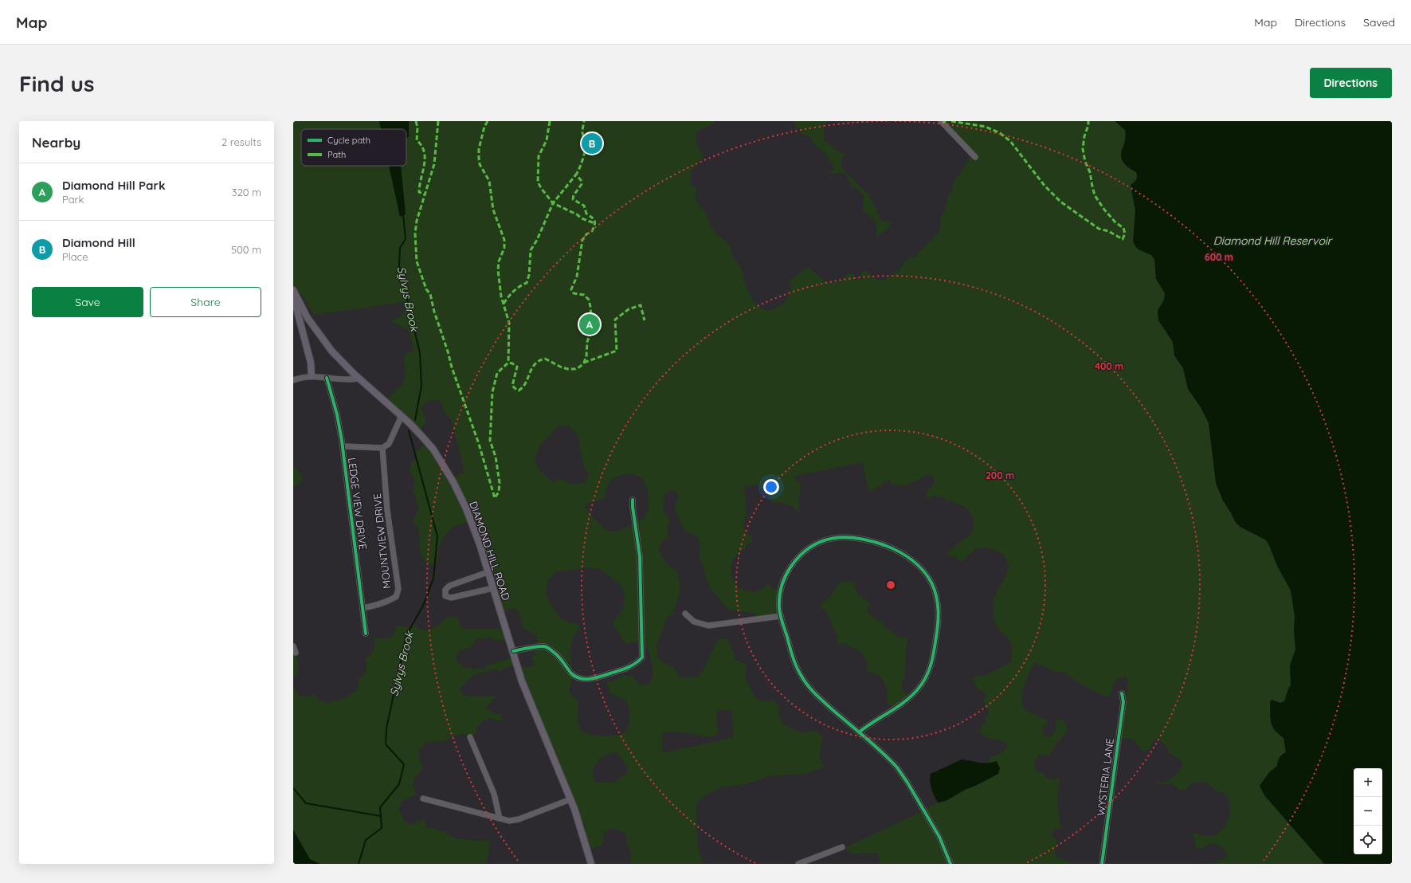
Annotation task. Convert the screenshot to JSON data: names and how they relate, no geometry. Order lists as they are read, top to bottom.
{
  "streets": {
    "main road": ["DIAMOND HILL ROAD"],
    "street": ["LEDGE VIEW DRIVE", "MOUNTVIEW DRIVE", "WYSTERIA LANE"]
  },
  "crossings": [
    ["LEDGE VIEW DRIVE", "MOUNTVIEW DRIVE"]
  ],
  "water": ["Diamond Hill Reservoir", "Sylvys Brook"],
  "legend": ["Cycle path", "Path"],
  "page": {
    "header": "Map",
    "nav": ["Map", "Directions", "Saved"],
    "buttons": [
      "Directions",
      ["Save", "Share"]
    ],
    "title": "Find us",
    "heading": ["Nearby", "2 results"],
    "pins": ["B", "A"],
    "list": [
      {
        "mark": "A",
        "name": "Diamond Hill Park",
        "note": "Park",
        "value": "320 m"
      },
      {
        "mark": "B",
        "name": "Diamond Hill",
        "note": "Place",
        "value": "500 m"
      }
    ],
    "map_buttons": ["+", "−"]
  },
  "rings": ["600 m", "400 m", "200 m"]
}
